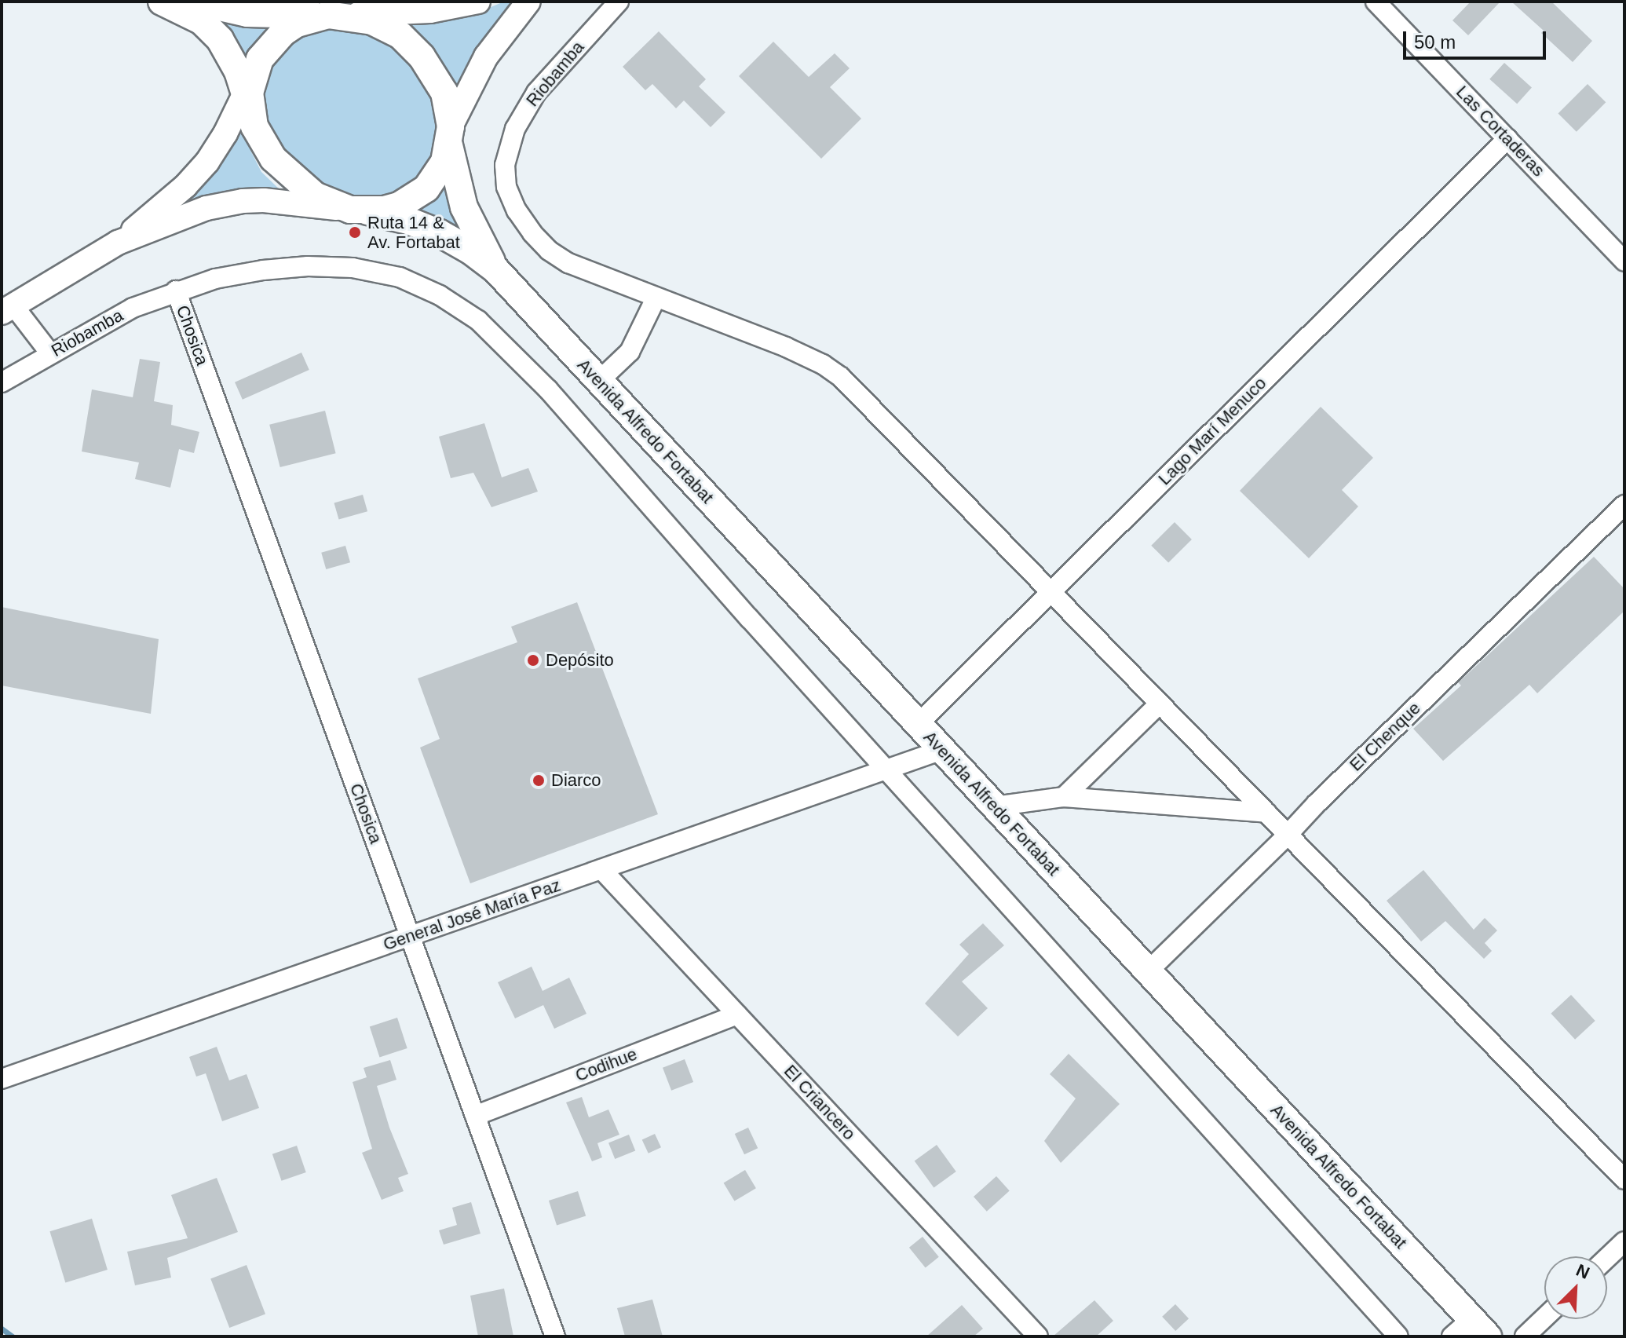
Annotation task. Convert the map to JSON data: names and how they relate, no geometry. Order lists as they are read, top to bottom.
{
  "streets": {
    "highway": ["Avenida Alfredo Fortabat"],
    "street": [
      "Riobamba",
      "Las Cortaderas",
      "Chosica",
      "Lago Marí Menuco",
      "El Chenque",
      "General José María Paz",
      "Codihue",
      "El Criancero"
    ]
  },
  "crossings": [
    ["Riobamba", "Chosica"],
    ["Riobamba", "Lago Marí Menuco"],
    ["Riobamba", "El Chenque"],
    ["Riobamba", "General José María Paz"],
    ["Las Cortaderas", "Lago Marí Menuco"],
    ["Chosica", "General José María Paz"],
    ["Chosica", "Codihue"],
    ["Avenida Alfredo Fortabat", "Lago Marí Menuco"],
    ["Avenida Alfredo Fortabat", "El Chenque"],
    ["Avenida Alfredo Fortabat", "General José María Paz"],
    ["General José María Paz", "El Criancero"],
    ["Codihue", "El Criancero"]
  ],
  "places": ["Ruta 14 & Av. Fortabat", "Depósito", "Diarco"],
  "scale_bar": "50 m",
  "north": "top right"
}
